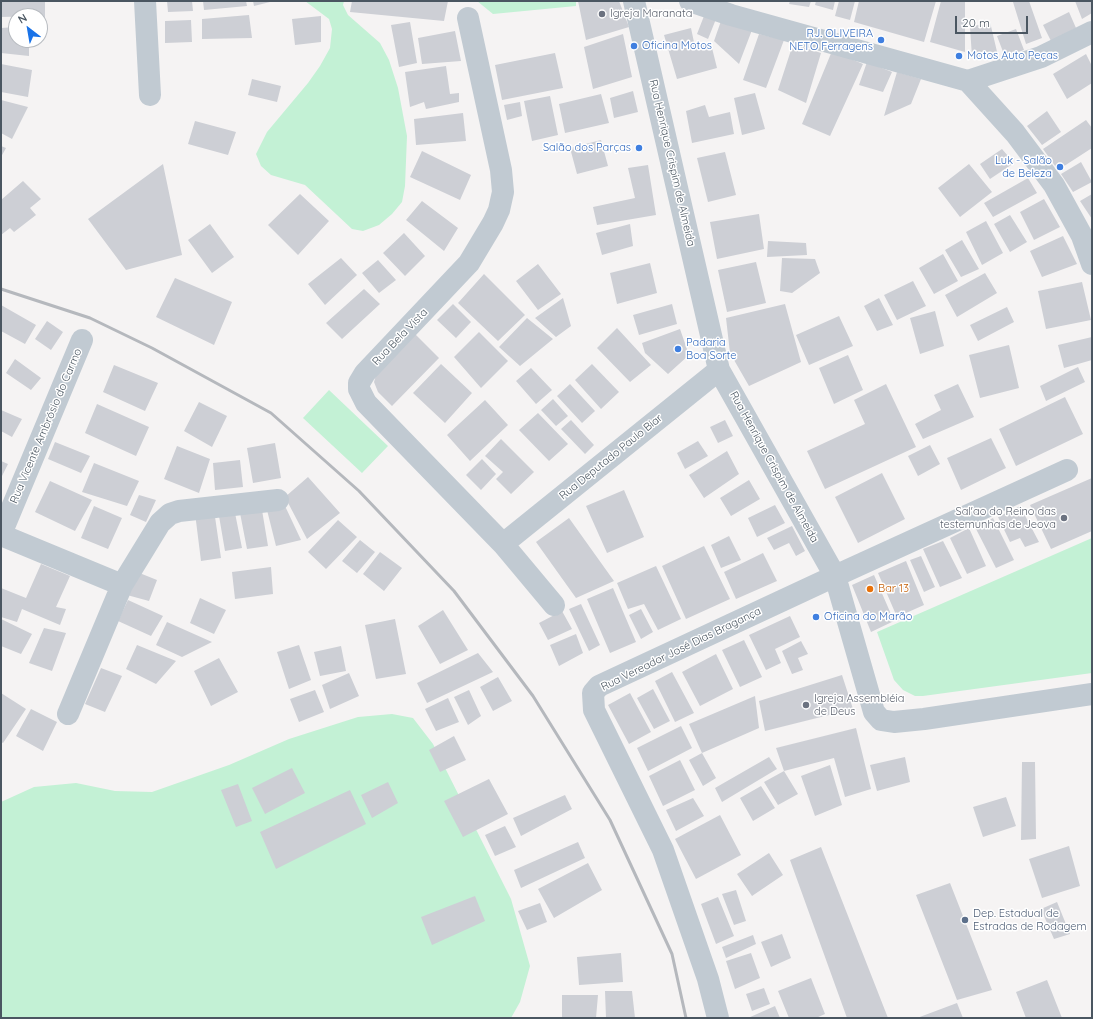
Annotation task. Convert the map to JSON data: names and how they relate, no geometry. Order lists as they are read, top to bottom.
{
  "streets": {
    "street": [
      "Rua Henrique Crispim de Almeida",
      "Rua Bela Vista",
      "Rua Vicente Ambrósio do Carmo",
      "Rua Deputado Paulo Biar",
      "Rua Vereador José Dias Bragança"
    ]
  },
  "crossings": [
    ["Rua Henrique Crispim de Almeida", "Rua Deputado Paulo Biar"],
    ["Rua Henrique Crispim de Almeida", "Rua Vereador José Dias Bragança"],
    ["Rua Bela Vista", "Rua Deputado Paulo Biar"]
  ],
  "places": [
    "Igreja Maranata",
    "RJ. OLIVEIRA NETO Ferragens",
    "Oficina Motos",
    "Motos Auto Peças",
    "Salão dos Parças",
    "Luk - Salão de Beleza",
    "Padaria Boa Sorte",
    "Sal'ao do Reino das testemunhas de Jeova",
    "Bar 13",
    "Oficina do Marão",
    "Igreja Assembléia de Deus",
    "Dep. Estadual de Estradas de Rodagem"
  ],
  "scale_bar": "20 m",
  "north": "top left"
}
